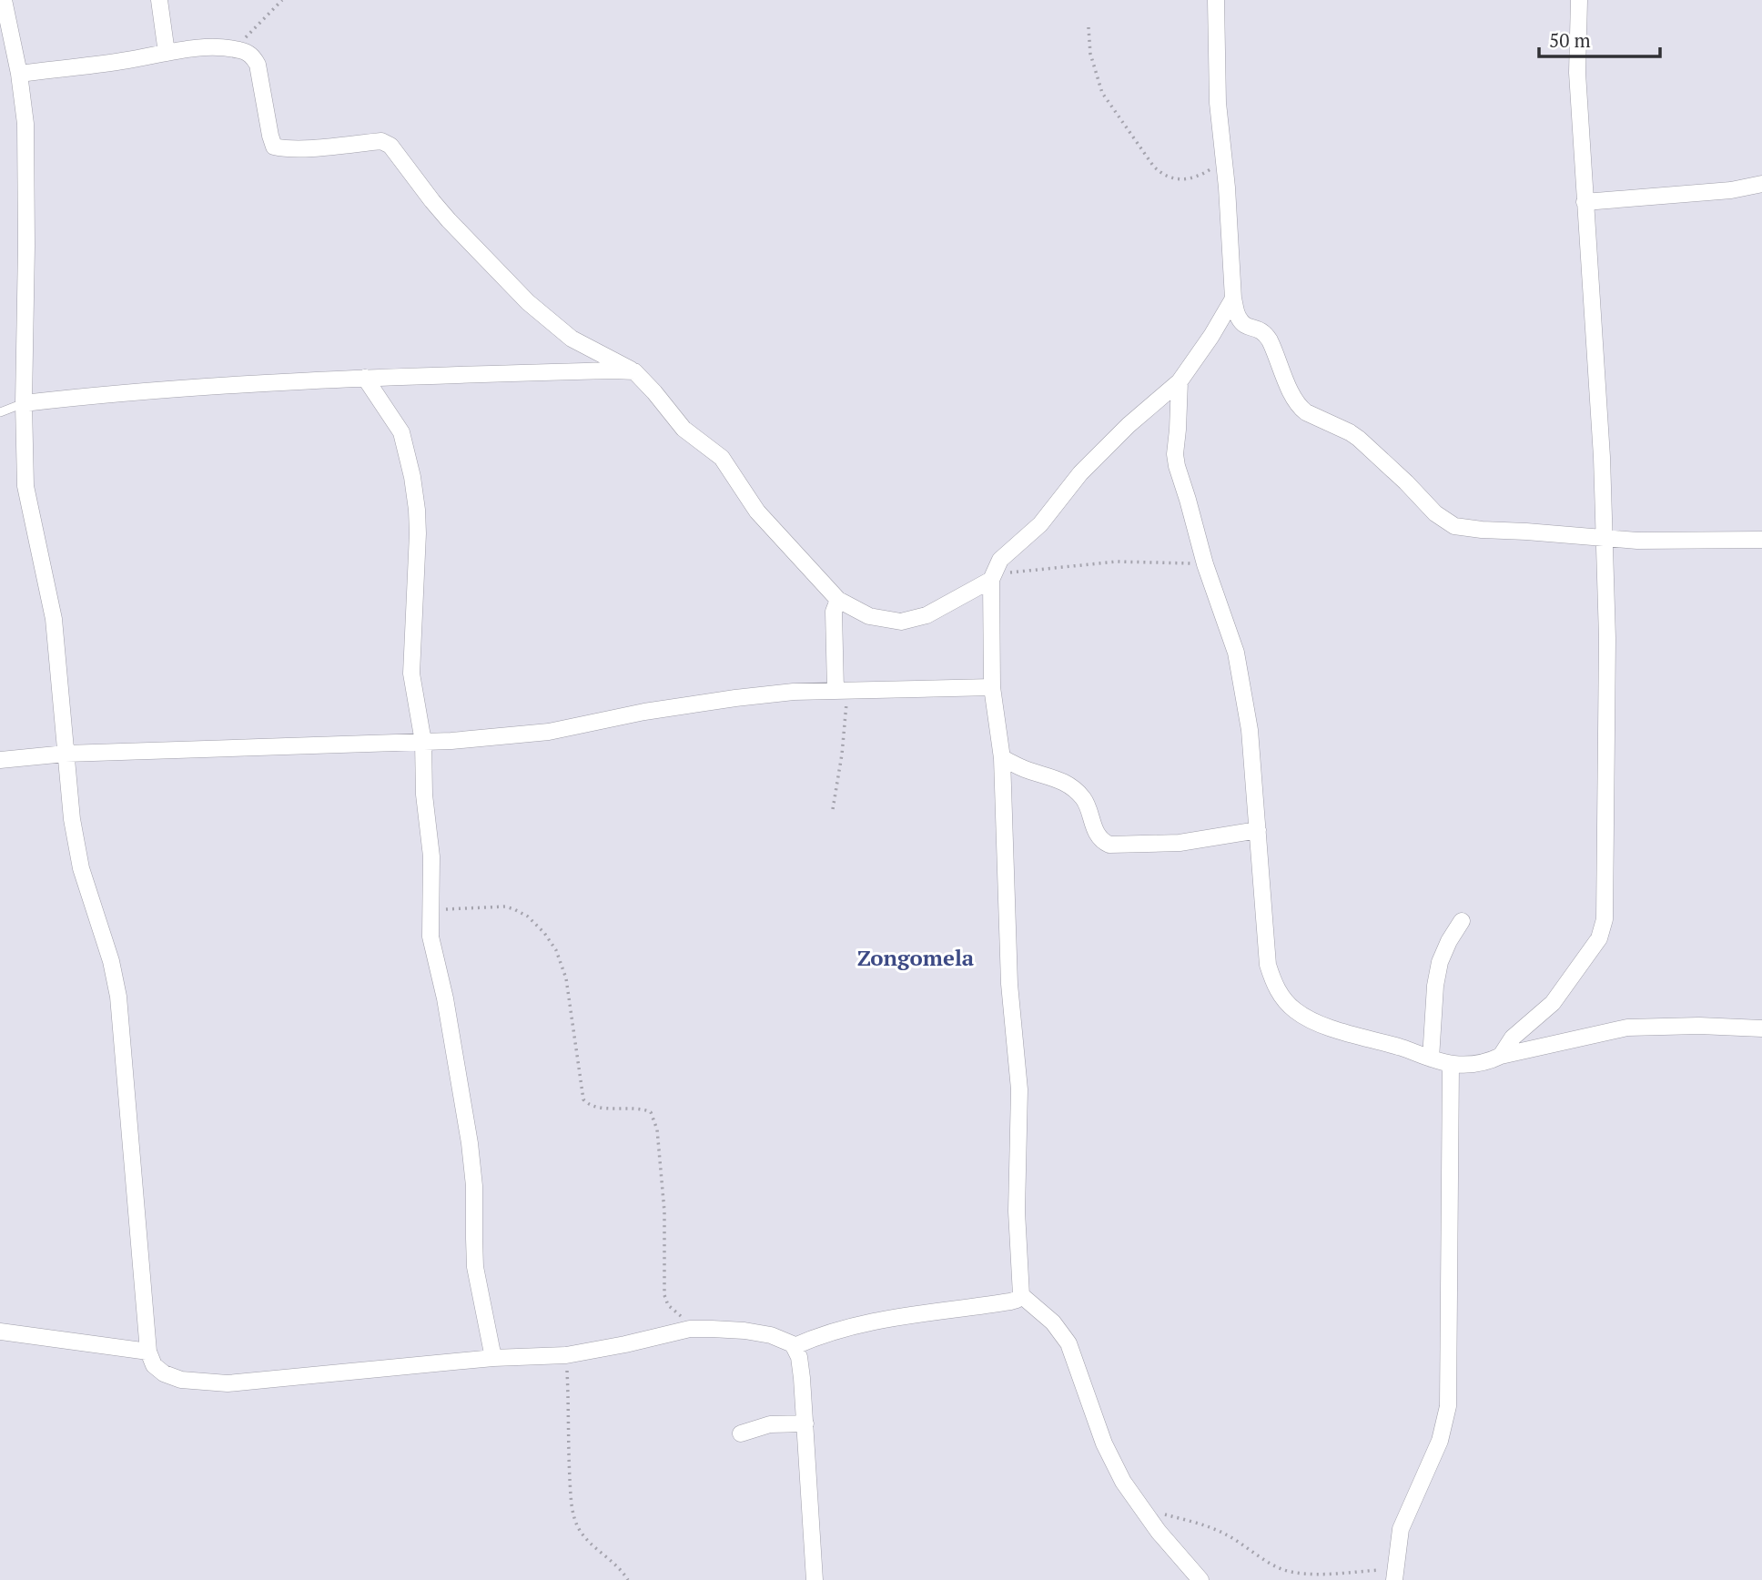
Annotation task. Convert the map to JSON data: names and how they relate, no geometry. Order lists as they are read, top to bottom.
{
  "districts": ["Zongomela"],
  "scale_bar": "50 m"
}
